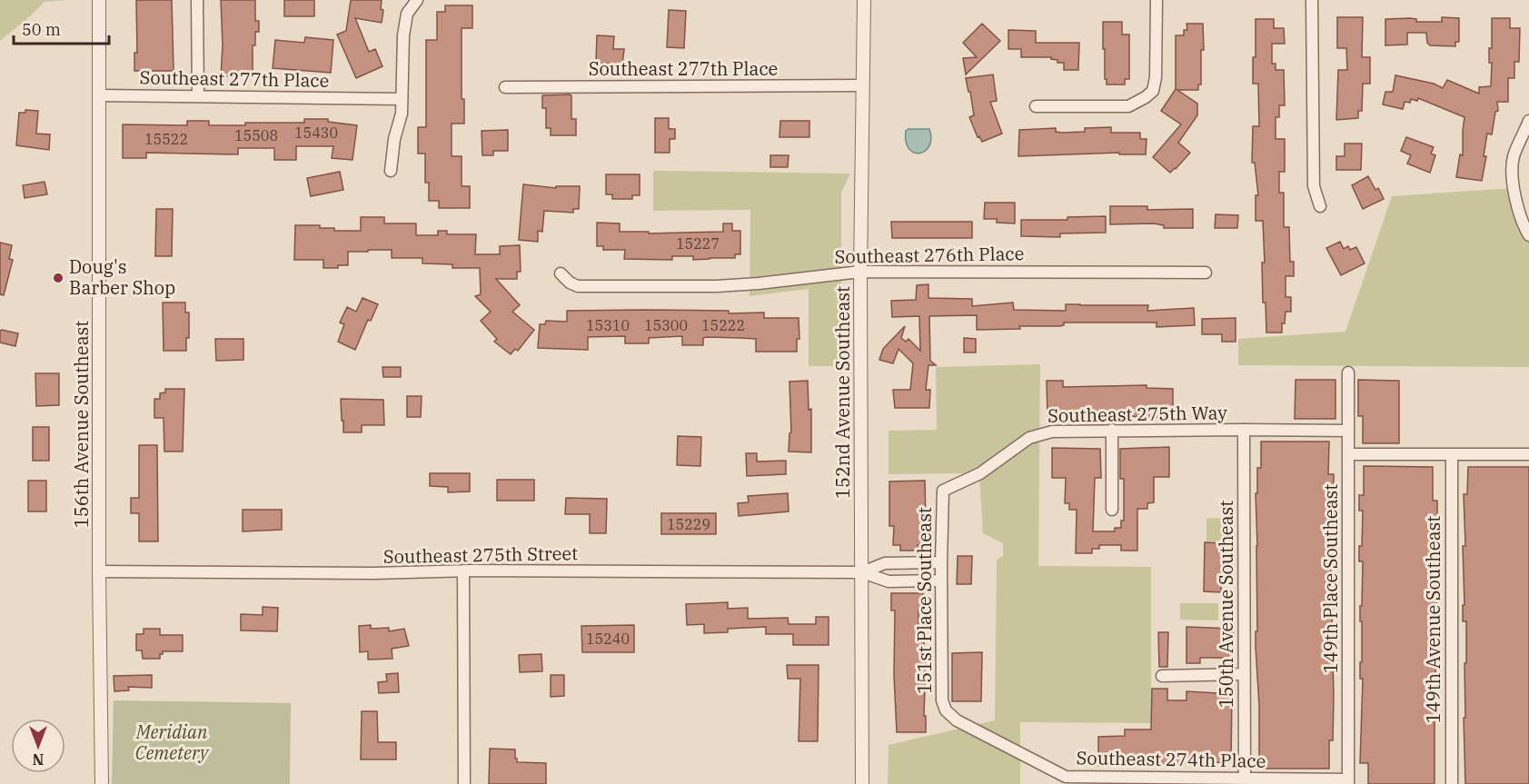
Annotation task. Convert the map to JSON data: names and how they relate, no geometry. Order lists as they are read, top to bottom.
{
  "streets": {
    "street": [
      "Southeast 277th Place",
      "Southeast 276th Place",
      "152nd Avenue Southeast",
      "Southeast 275th Way",
      "156th Avenue Southeast",
      "Southeast 275th Street",
      "149th Place Southeast",
      "151st Place Southeast",
      "150th Avenue Southeast",
      "149th Avenue Southeast",
      "Southeast 274th Place"
    ]
  },
  "crossings": [
    ["Southeast 277th Place", "152nd Avenue Southeast"],
    ["Southeast 277th Place", "156th Avenue Southeast"],
    ["Southeast 276th Place", "152nd Avenue Southeast"],
    ["152nd Avenue Southeast", "Southeast 275th Street"],
    ["Southeast 275th Way", "149th Place Southeast"],
    ["Southeast 275th Way", "151st Place Southeast"],
    ["Southeast 275th Way", "150th Avenue Southeast"],
    ["156th Avenue Southeast", "Southeast 275th Street"],
    ["Southeast 275th Street", "151st Place Southeast"],
    ["149th Place Southeast", "Southeast 274th Place"],
    ["151st Place Southeast", "Southeast 274th Place"],
    ["150th Avenue Southeast", "Southeast 274th Place"]
  ],
  "parks": ["Meridian Cemetery"],
  "places": ["Doug's Barber Shop"],
  "house_numbers": [
    "15430",
    "15508",
    "15522",
    "15227",
    "15310",
    "15300",
    "15222",
    "15229",
    "15240"
  ],
  "scale_bar": "50 m",
  "north": "bottom"
}
